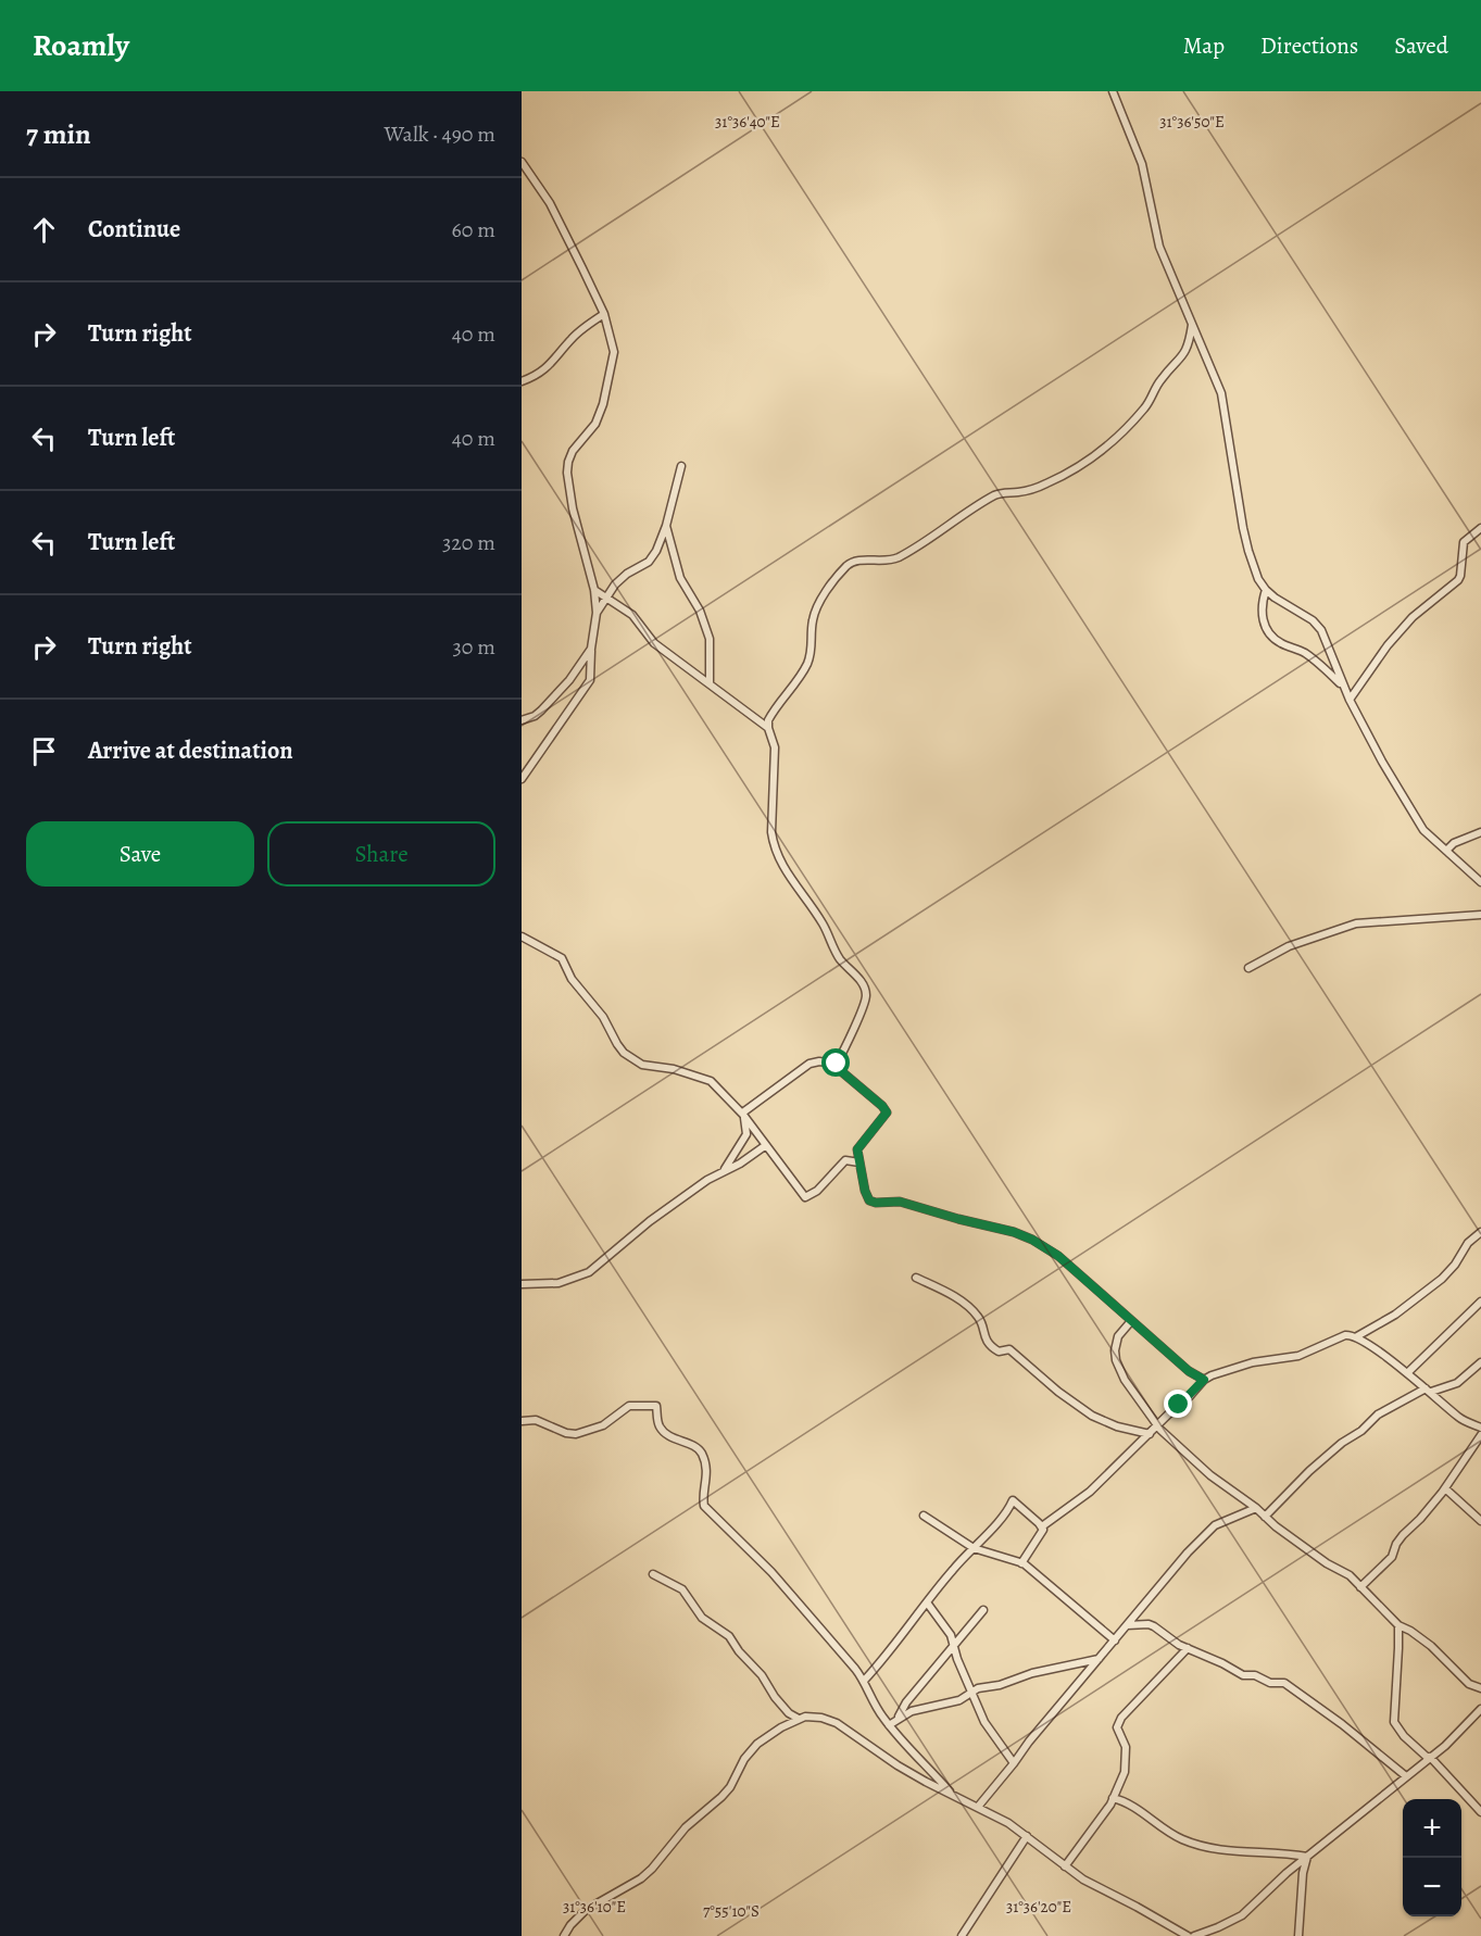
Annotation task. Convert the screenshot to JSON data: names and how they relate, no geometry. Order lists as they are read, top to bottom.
{
  "page": {
    "header": "Roamly",
    "nav": ["Map", "Directions", "Saved"],
    "heading": ["7 min", "Walk · 490 m"],
    "list": [
      ["Continue", "60 m"],
      ["Turn right", "40 m"],
      ["Turn left", "40 m"],
      ["Turn left", "320 m"],
      ["Turn right", "30 m"],
      "Arrive at destination"
    ],
    "buttons": ["Save", "Share"],
    "map_buttons": ["+", "−"]
  },
  "coordinates": [
    "31°36'40\"E",
    "31°36'50\"E",
    "31°36'10\"E",
    "31°36'20\"E",
    "7°55'10\"S"
  ]
}
